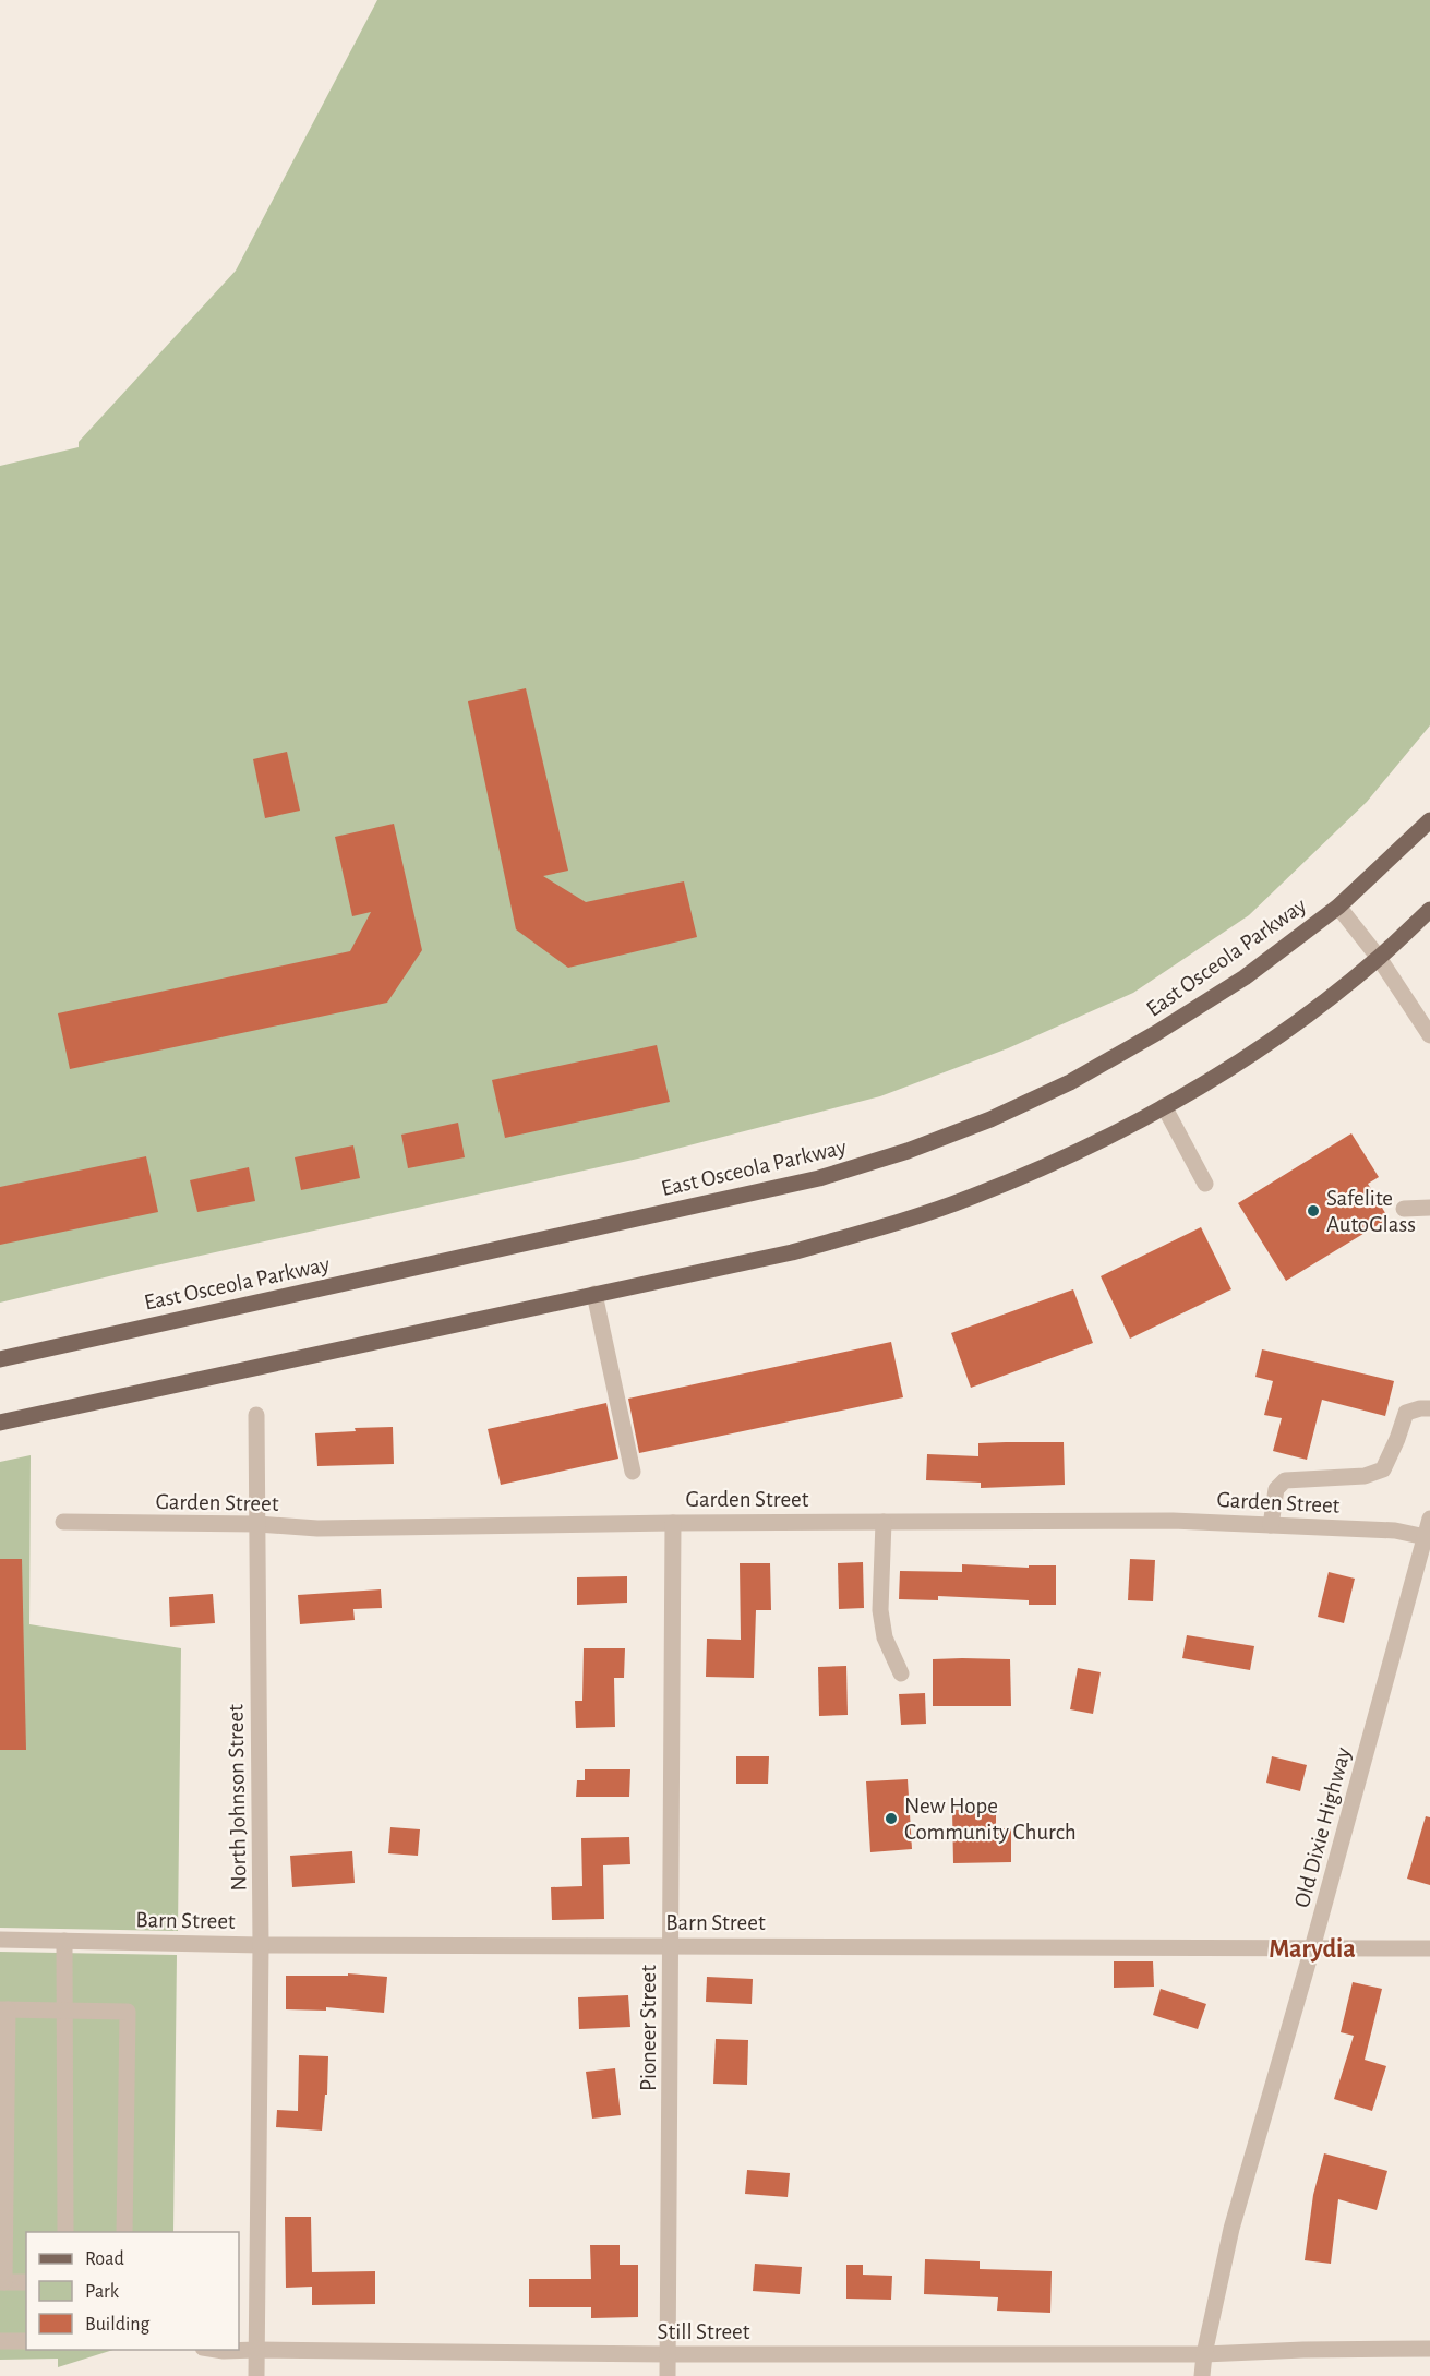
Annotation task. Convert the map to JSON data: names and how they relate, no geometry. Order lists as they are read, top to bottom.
{
  "streets": {
    "main road": ["East Osceola Parkway"],
    "street": [
      "Garden Street",
      "North Johnson Street",
      "Old Dixie Highway",
      "Barn Street",
      "Pioneer Street",
      "Still Street"
    ]
  },
  "crossings": [
    ["Garden Street", "North Johnson Street"],
    ["Garden Street", "Old Dixie Highway"],
    ["Garden Street", "Pioneer Street"],
    ["North Johnson Street", "Barn Street"],
    ["North Johnson Street", "Still Street"],
    ["Old Dixie Highway", "Barn Street"],
    ["Old Dixie Highway", "Still Street"],
    ["Barn Street", "Pioneer Street"],
    ["Pioneer Street", "Still Street"]
  ],
  "districts": ["Marydia"],
  "places": ["Safelite AutoGlass", "New Hope Community Church"],
  "legend": ["Road", "Park", "Building"]
}
